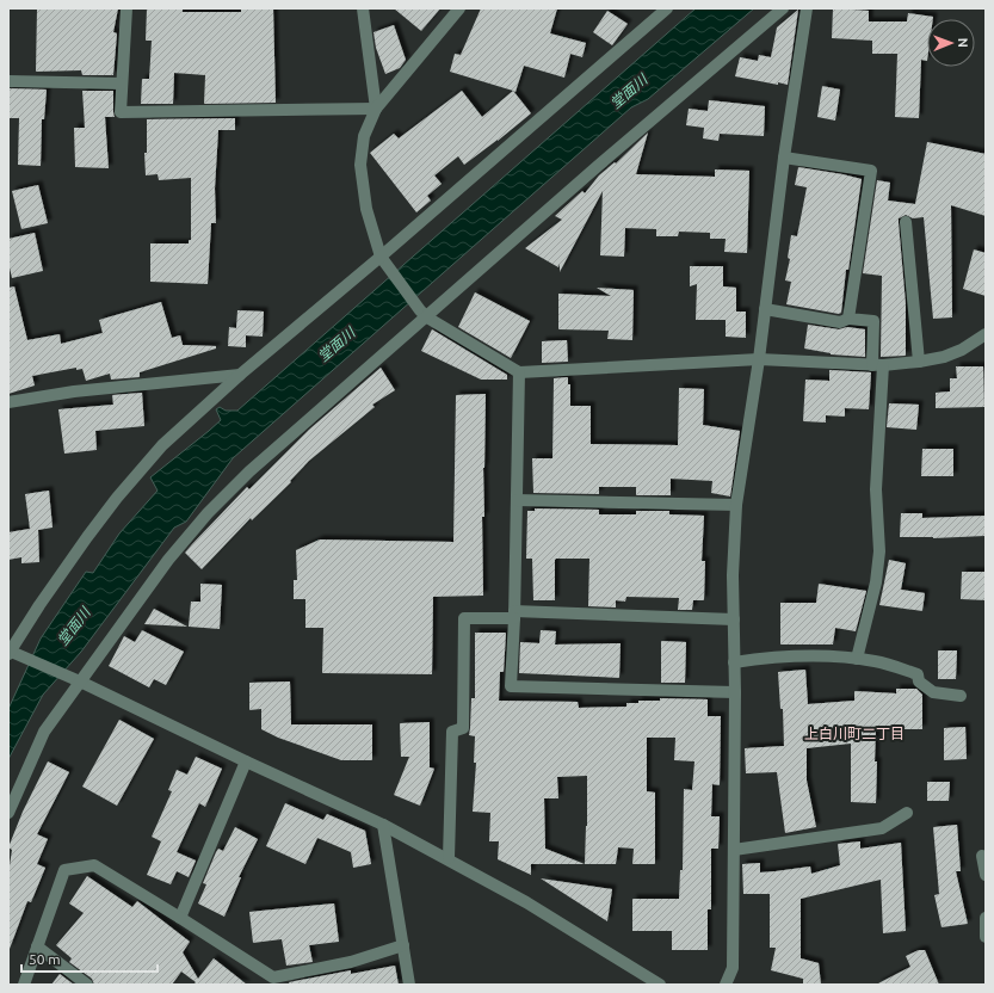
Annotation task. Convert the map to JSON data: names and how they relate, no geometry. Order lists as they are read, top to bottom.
{
  "districts": ["上白川町二丁目"],
  "water": ["堂面川"],
  "scale_bar": "50 m",
  "north": "right"
}
